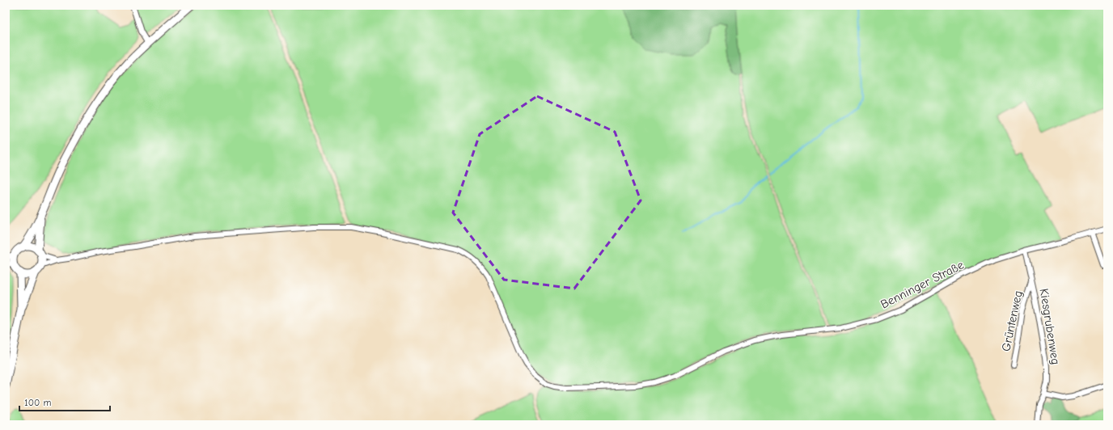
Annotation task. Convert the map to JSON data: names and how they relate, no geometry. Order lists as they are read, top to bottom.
{
  "streets": {
    "street": ["Benninger Straße", "Grüntenweg", "Kiesgrubenweg"]
  },
  "crossings": [
    ["Benninger Straße", "Kiesgrubenweg"],
    ["Grüntenweg", "Kiesgrubenweg"]
  ],
  "scale_bar": "100 m"
}
